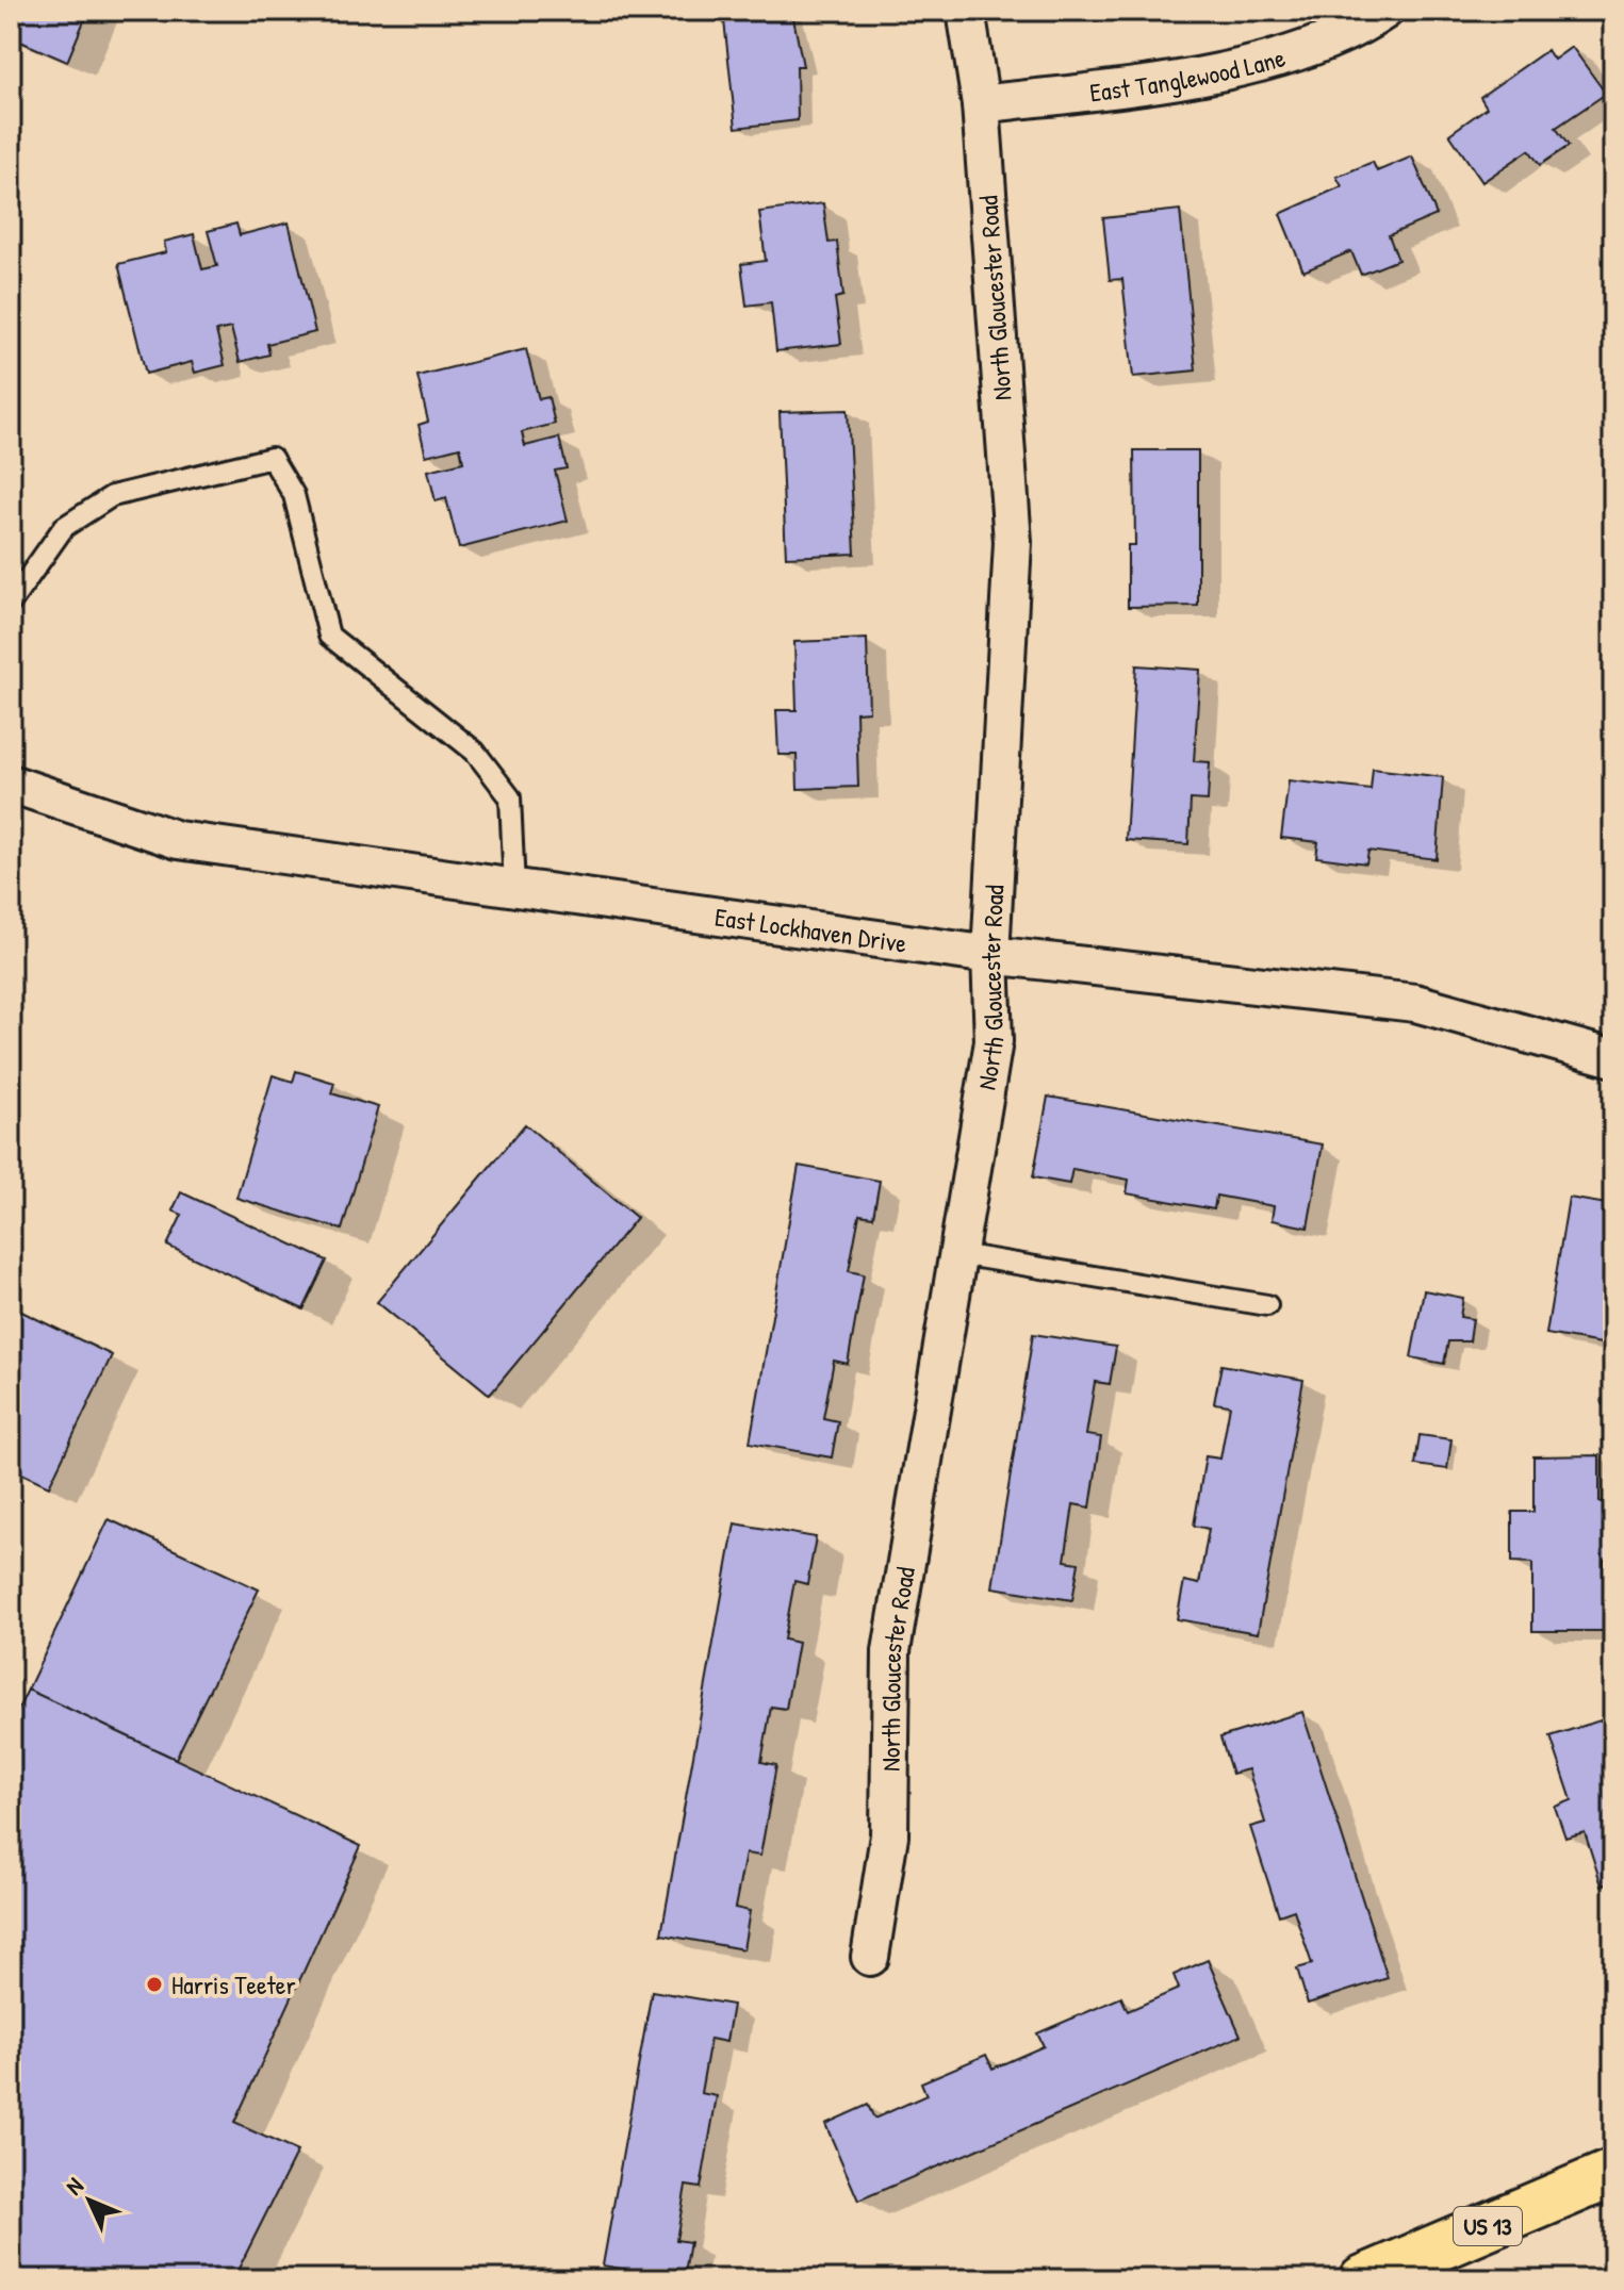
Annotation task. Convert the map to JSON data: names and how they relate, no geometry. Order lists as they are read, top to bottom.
{
  "streets": {
    "highway": ["US 13"],
    "street": ["East Tanglewood Lane", "North Gloucester Road", "East Lockhaven Drive"]
  },
  "crossings": [
    ["East Tanglewood Lane", "North Gloucester Road"],
    ["North Gloucester Road", "East Lockhaven Drive"]
  ],
  "places": ["Harris Teeter"],
  "north": "top left"
}
